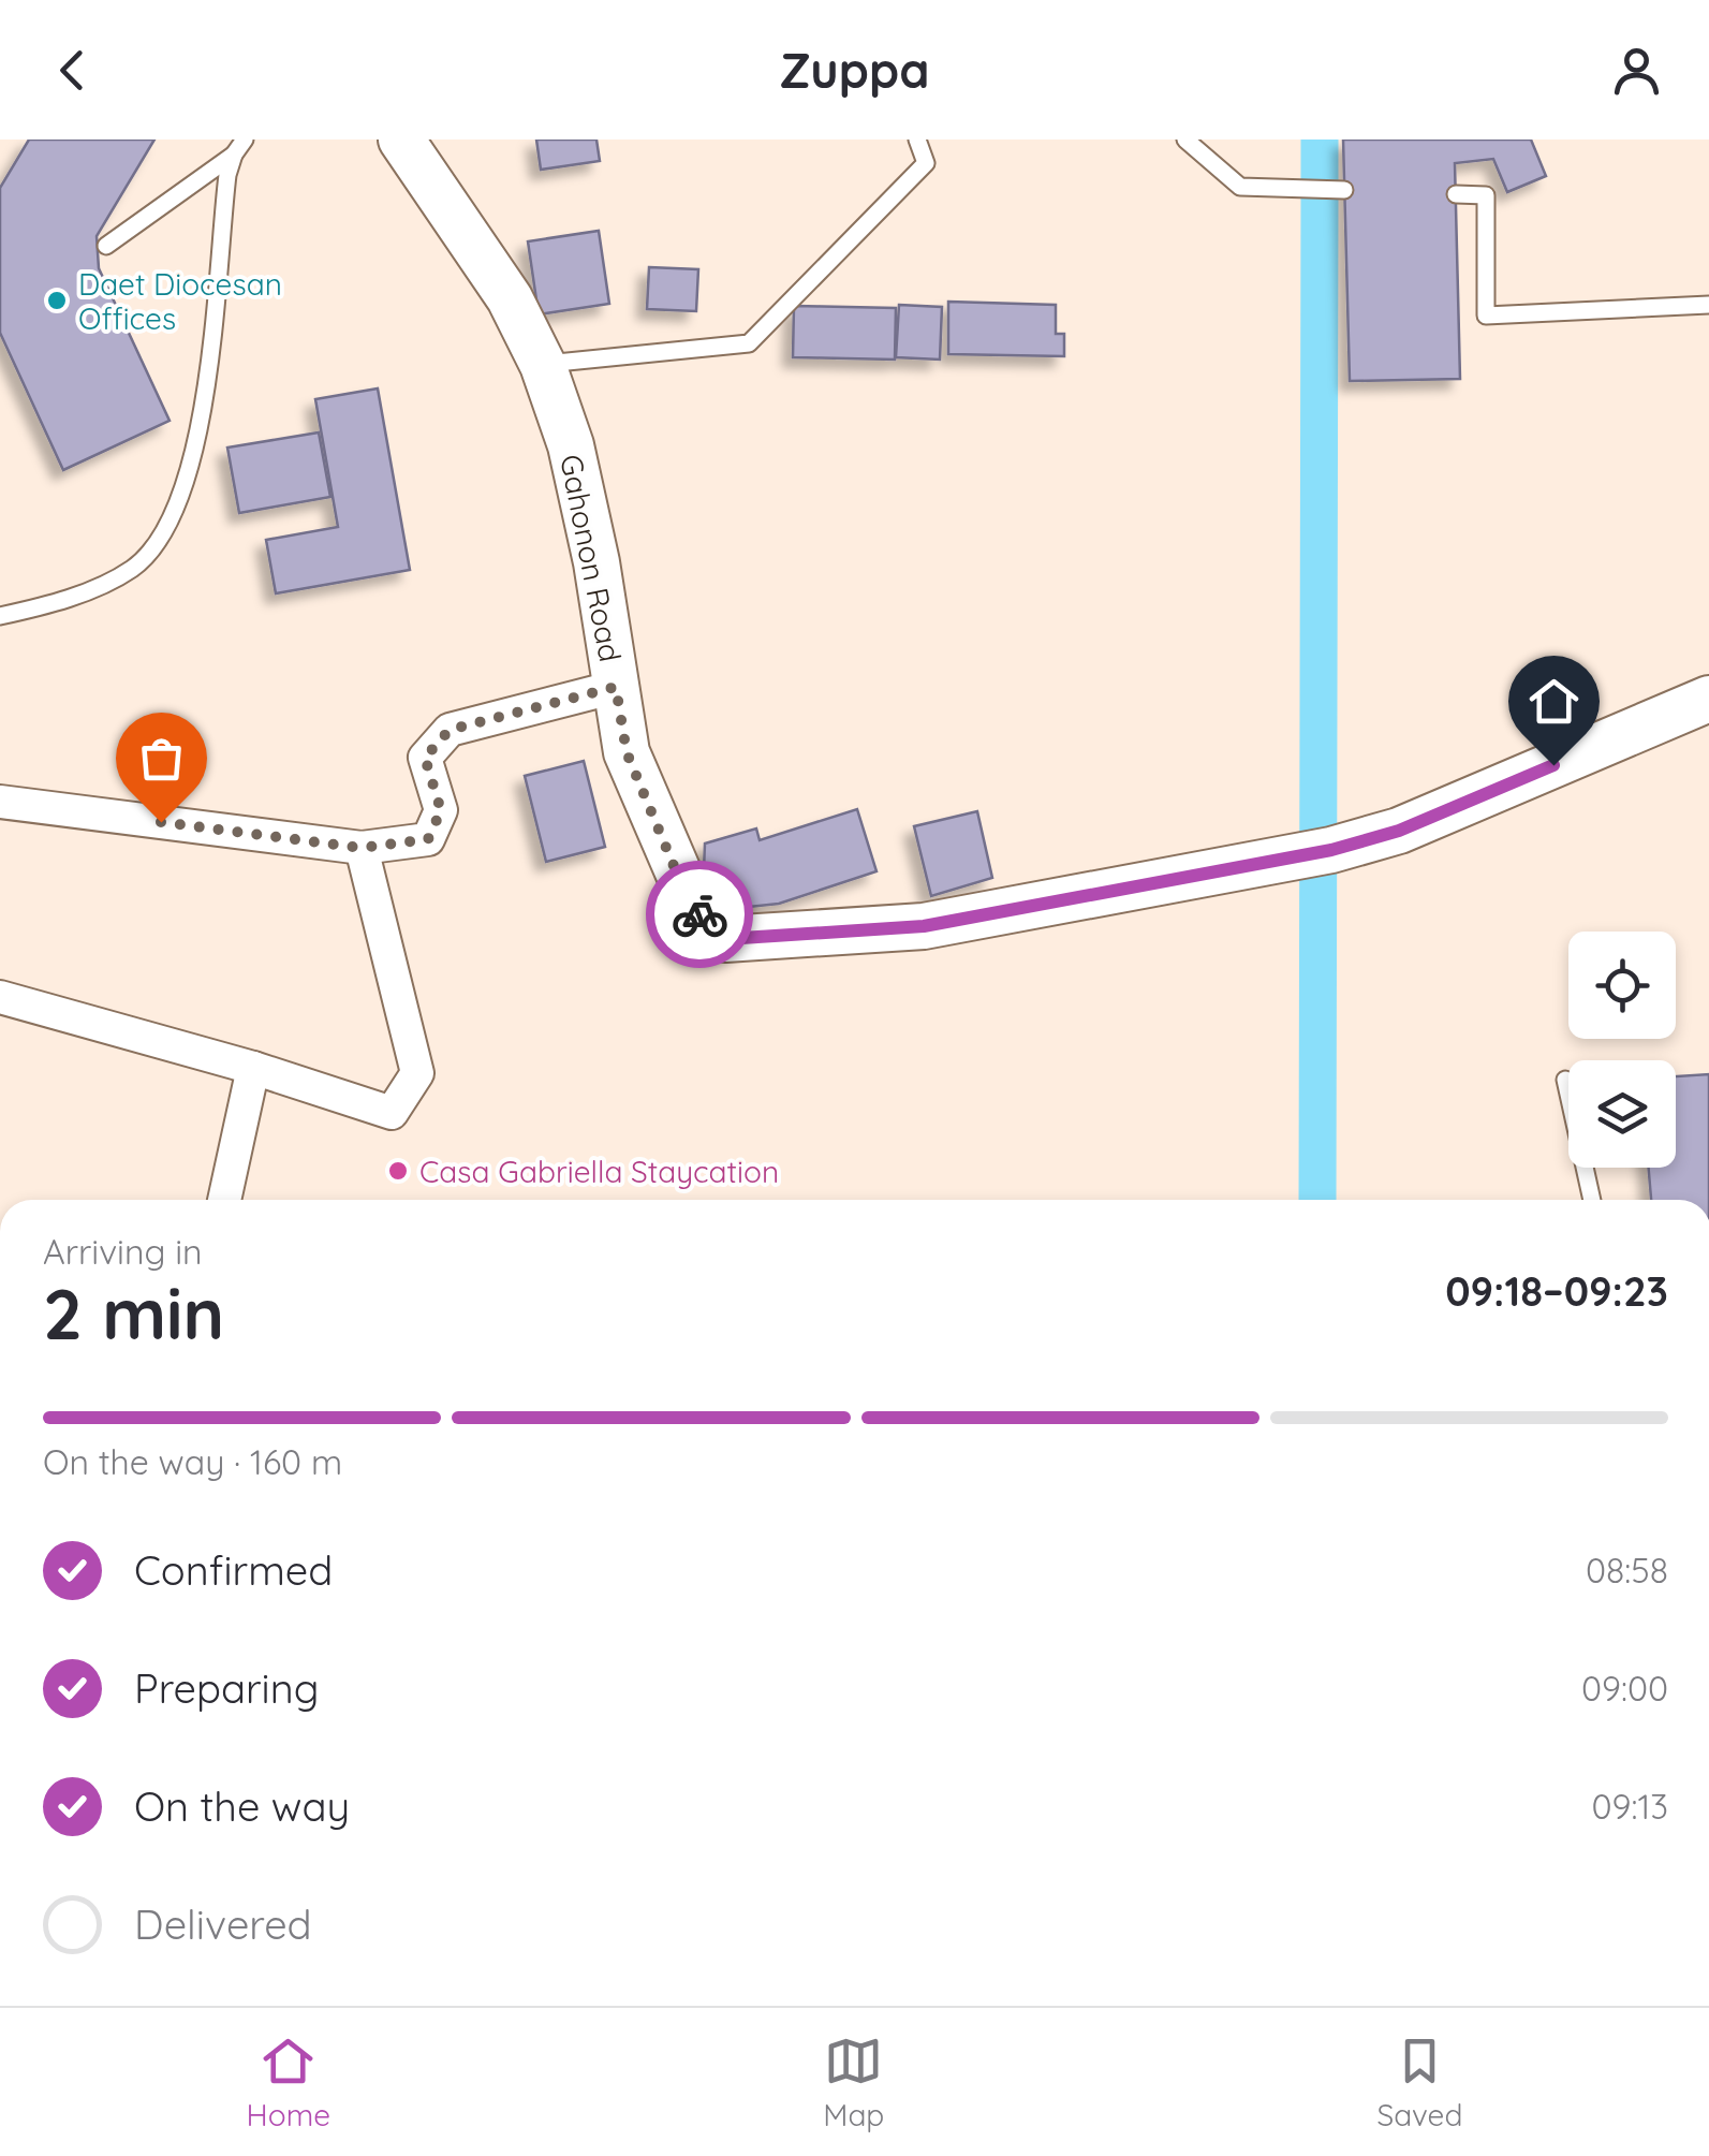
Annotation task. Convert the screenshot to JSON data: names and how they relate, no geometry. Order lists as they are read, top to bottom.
{
  "streets": {
    "street": ["Gahonon Road"]
  },
  "places": ["Daet Diocesan Offices", "Casa Gabriella Staycation"],
  "page": {
    "header": "Zuppa",
    "heading": ["2 min", "Arriving in", "09:18–09:23"],
    "bar": "On the way · 160 m",
    "list": [
      ["Confirmed", "08:58"],
      ["Preparing", "09:00"],
      ["On the way", "09:13"],
      "Delivered"
    ],
    "tabs": ["Home", "Map", "Saved"]
  }
}
